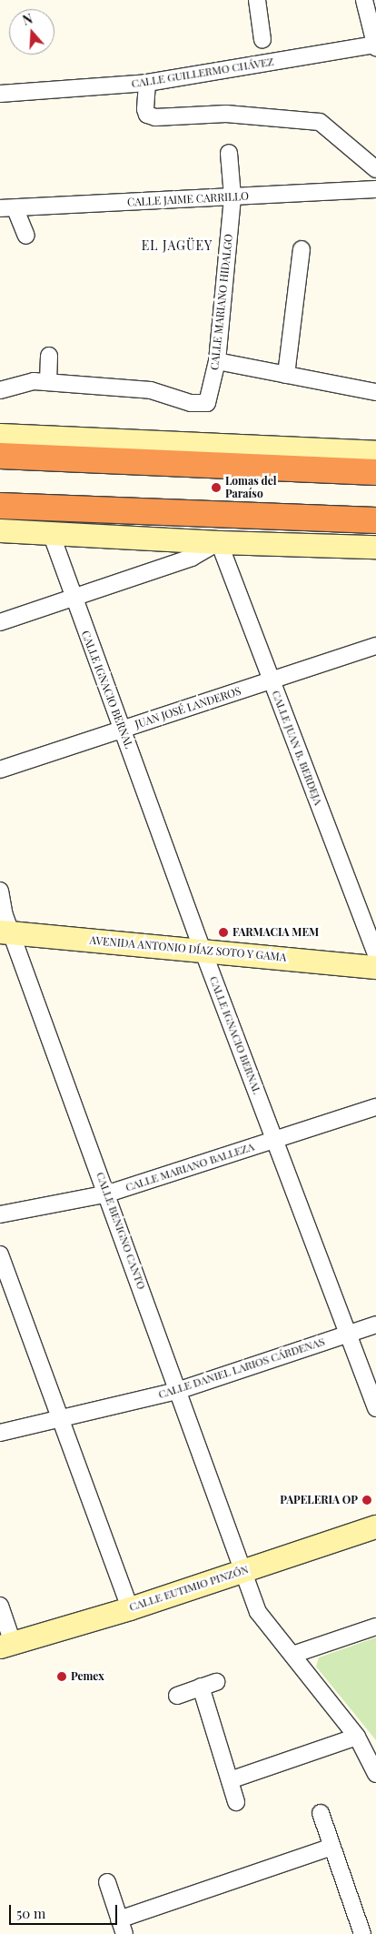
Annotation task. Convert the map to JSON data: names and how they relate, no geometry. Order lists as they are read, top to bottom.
{
  "streets": {
    "street": [
      "CALLE GUILLERMO CHÁVEZ",
      "CALLE JAIME CARRILLO",
      "CALLE MARIANO HIDALGO",
      "CALLE IGNACIO BERNAL",
      "JUAN JOSÉ LANDEROS",
      "CALLE JUAN B. BERDEJA",
      "AVENIDA ANTONIO DÍAZ SOTO Y GAMA",
      "CALLE MARIANO BALLEZA",
      "CALLE BENIGNO CANTO",
      "CALLE DANIEL LARIOS CÁRDENAS",
      "CALLE EUTIMIO PINZÓN"
    ]
  },
  "crossings": [
    ["CALLE JAIME CARRILLO", "CALLE MARIANO HIDALGO"],
    ["CALLE IGNACIO BERNAL", "JUAN JOSÉ LANDEROS"],
    ["CALLE IGNACIO BERNAL", "AVENIDA ANTONIO DÍAZ SOTO Y GAMA"],
    ["CALLE IGNACIO BERNAL", "CALLE MARIANO BALLEZA"],
    ["CALLE IGNACIO BERNAL", "CALLE DANIEL LARIOS CÁRDENAS"],
    ["JUAN JOSÉ LANDEROS", "CALLE JUAN B. BERDEJA"],
    ["AVENIDA ANTONIO DÍAZ SOTO Y GAMA", "CALLE BENIGNO CANTO"],
    ["CALLE MARIANO BALLEZA", "CALLE BENIGNO CANTO"],
    ["CALLE BENIGNO CANTO", "CALLE DANIEL LARIOS CÁRDENAS"],
    ["CALLE BENIGNO CANTO", "CALLE EUTIMIO PINZÓN"]
  ],
  "districts": ["EL JAGÜEY"],
  "places": [
    "Lomas del Paraíso",
    "FARMACIA MEM",
    "PAPELERIA OP",
    "Pemex"
  ],
  "scale_bar": "50 m",
  "north": "top"
}
